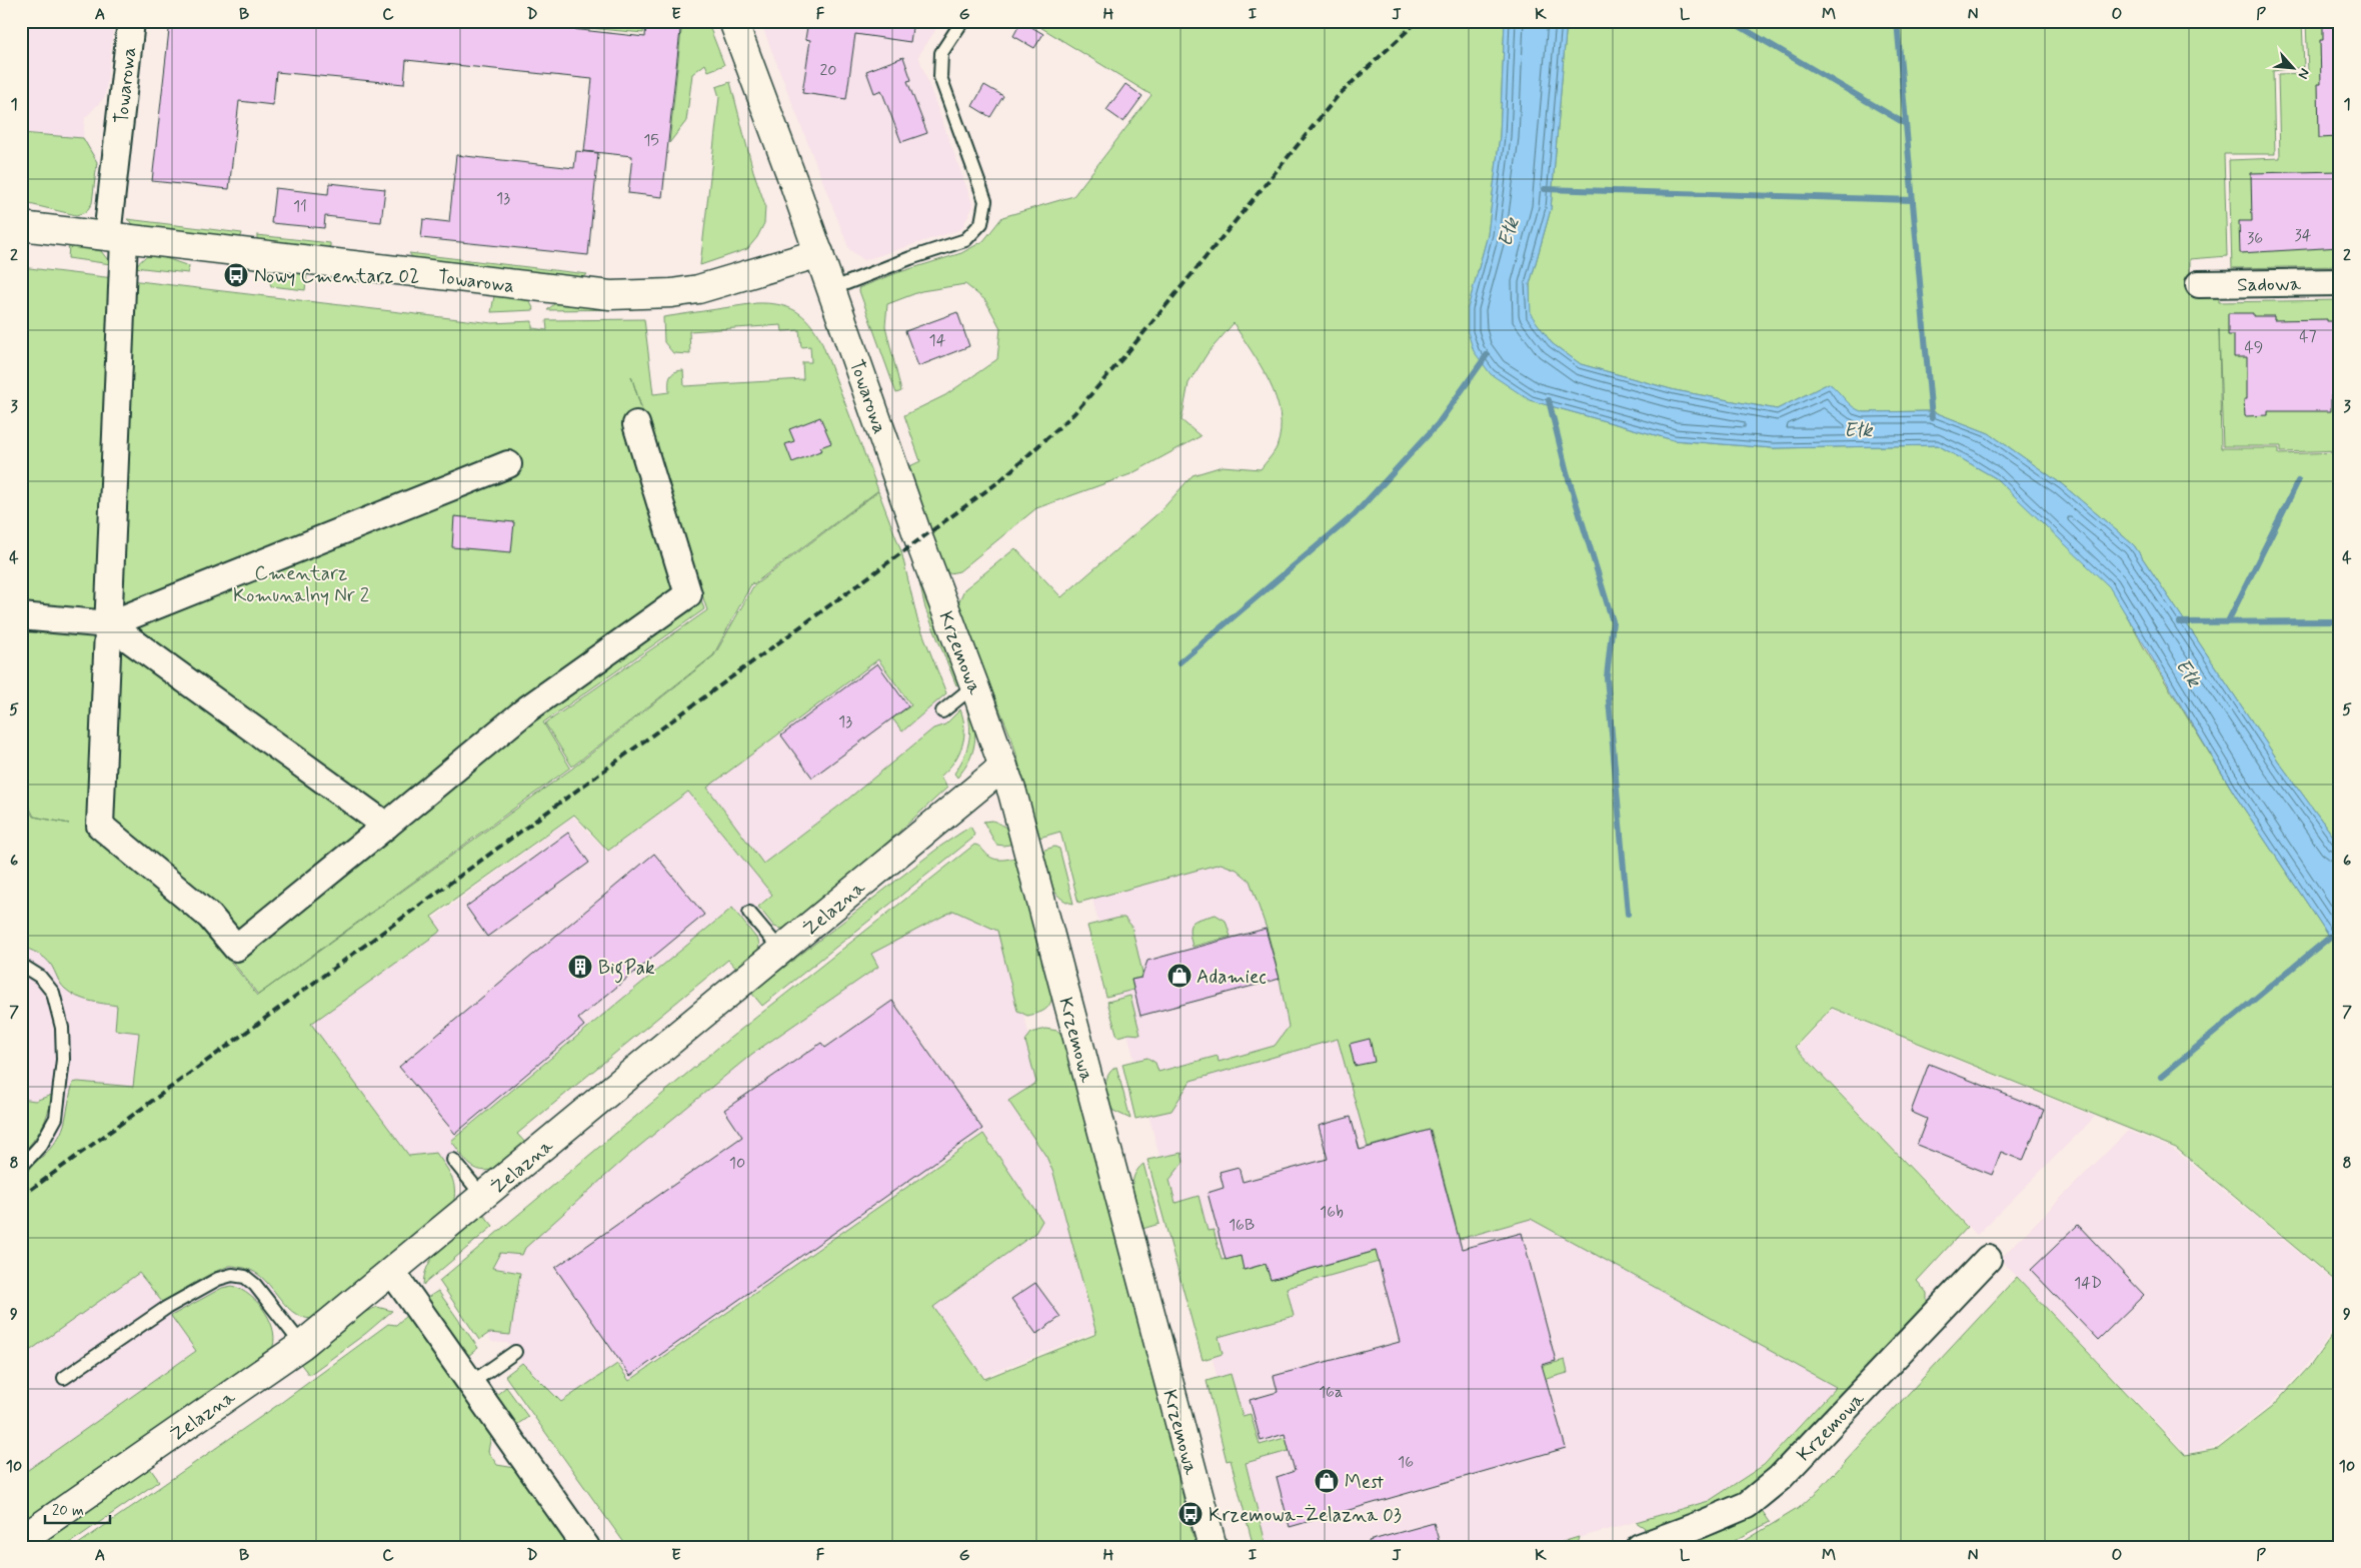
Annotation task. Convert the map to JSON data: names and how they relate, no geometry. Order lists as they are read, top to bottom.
{
  "streets": {
    "street": [
      "Towarowa",
      "Sadowa",
      "Krzemowa",
      "Żelazna"
    ]
  },
  "crossings": [
    ["Towarowa", "Krzemowa"],
    ["Krzemowa", "Żelazna"]
  ],
  "water": ["Ełk"],
  "parks": ["Cmentarz Komunalny Nr 2"],
  "places": {
    "bus stop": ["Nowy Cmentarz 02", "Krzemowa-Żelazna 03"],
    "building": ["BigPak"],
    "shop": ["Adamiec", "Mest"]
  },
  "house_numbers": [
    "20",
    "15",
    "13",
    "11",
    "34",
    "36",
    "47",
    "14",
    "49",
    "13",
    "10",
    "16b",
    "16B",
    "14D",
    "16a",
    "16"
  ],
  "scale_bar": "20 m",
  "north": "bottom right",
  "grid": {
    "columns": [
      "A",
      "B",
      "C",
      "D",
      "E",
      "F",
      "G",
      "H",
      "I",
      "J",
      "K",
      "L",
      "M",
      "N",
      "O",
      "P"
    ],
    "rows": [
      "1",
      "2",
      "3",
      "4",
      "5",
      "6",
      "7",
      "8",
      "9",
      "10"
    ]
  }
}
